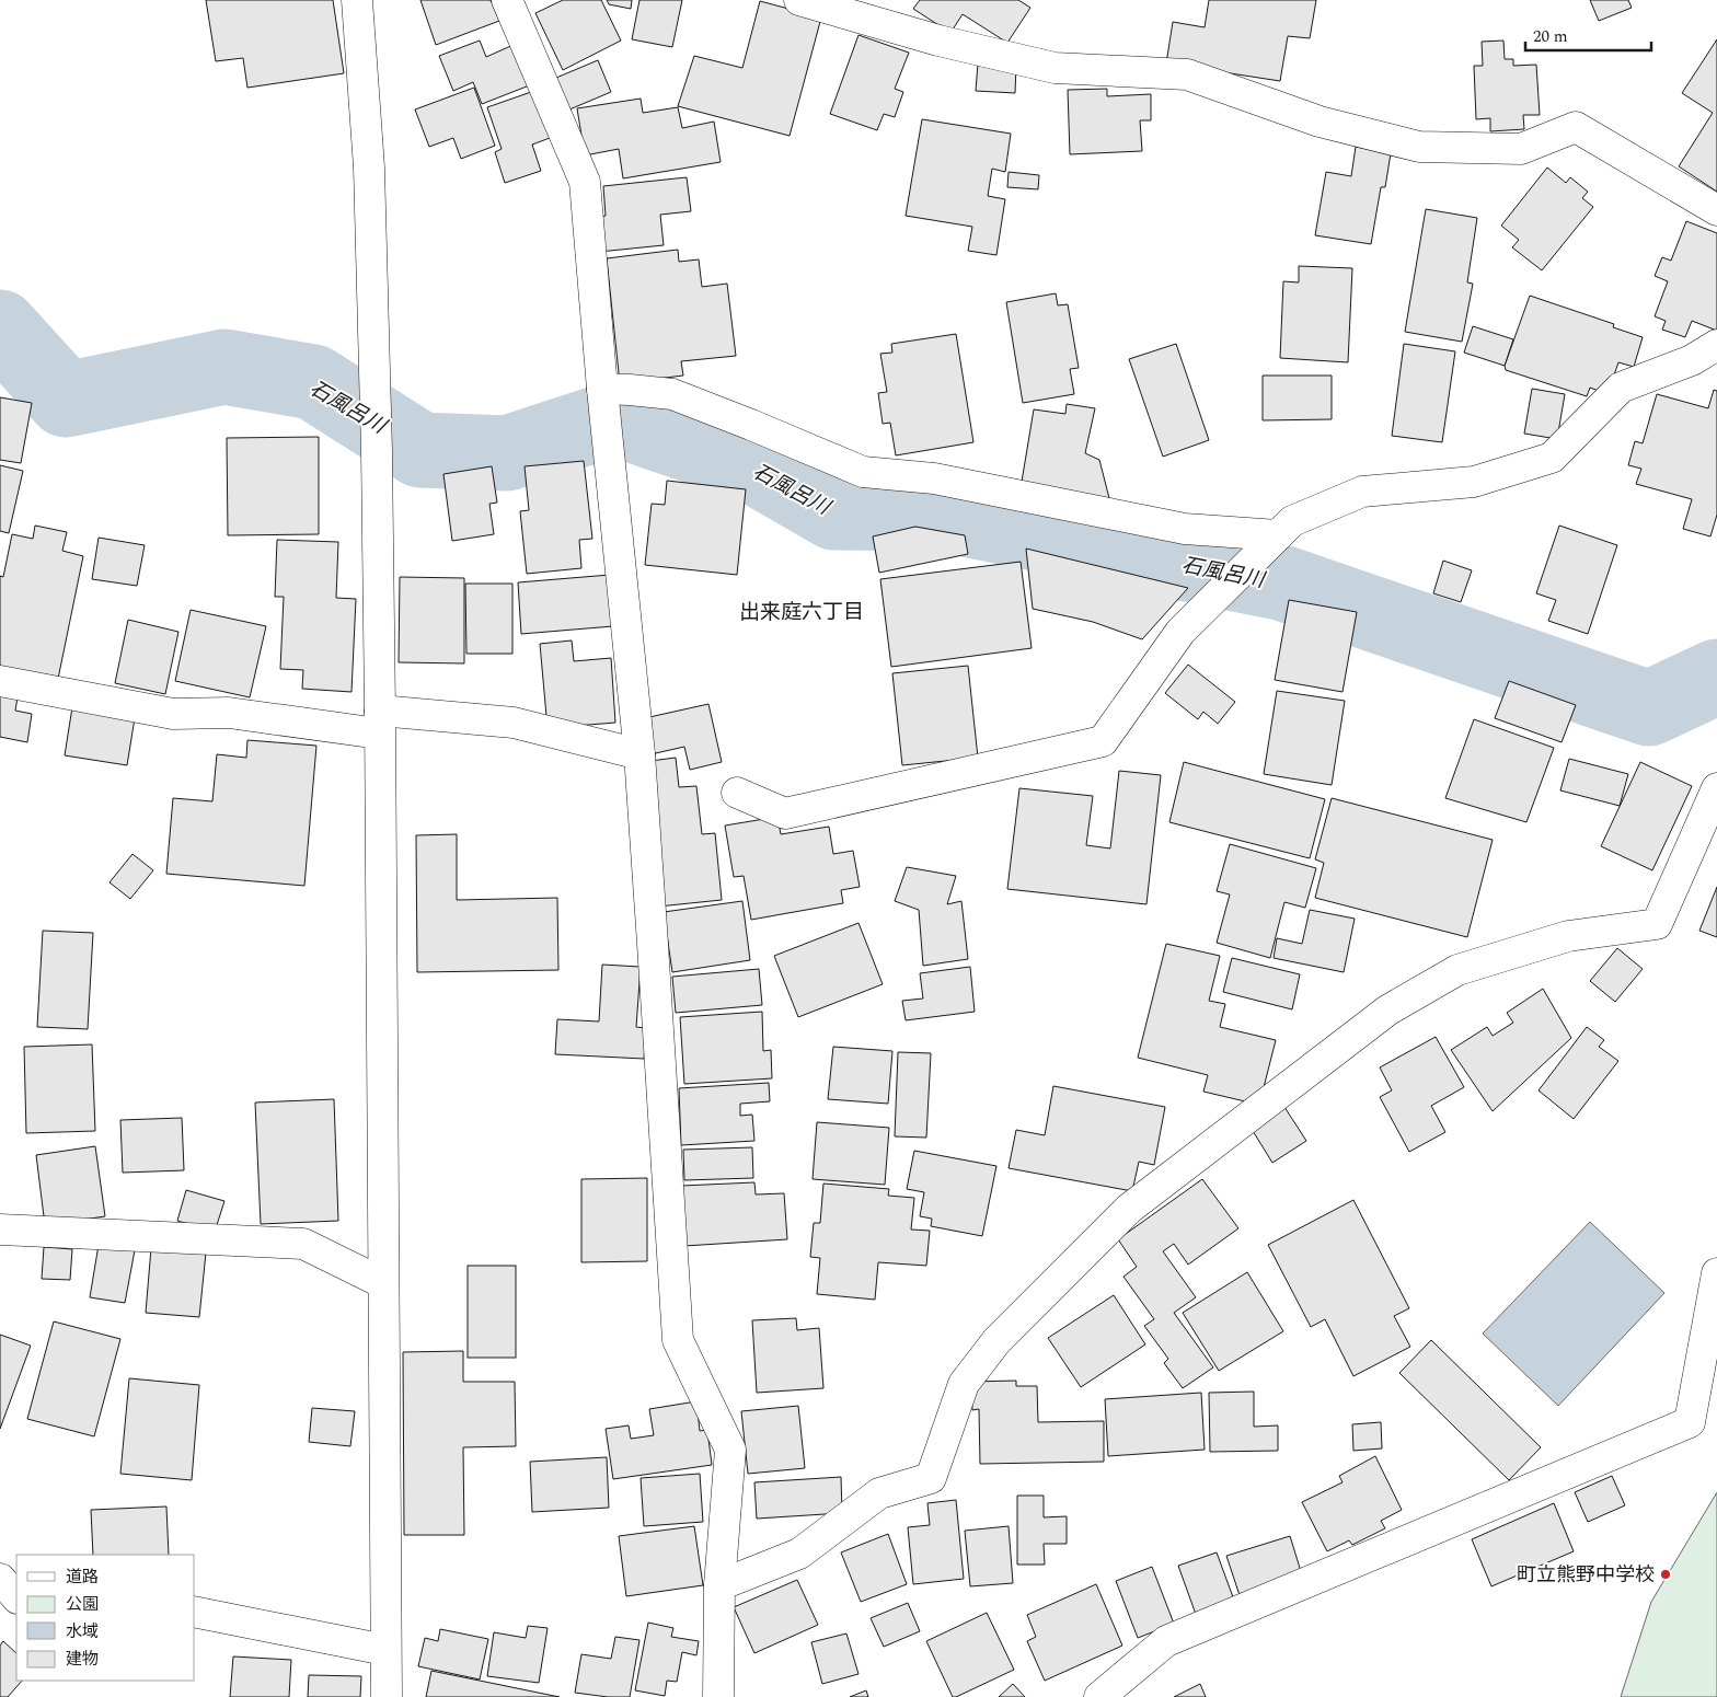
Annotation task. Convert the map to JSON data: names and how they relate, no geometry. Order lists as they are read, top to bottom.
{
  "districts": ["出来庭六丁目"],
  "water": ["石風呂川"],
  "places": ["町立熊野中学校"],
  "legend": [
    "道路",
    "公園",
    "水域",
    "建物"
  ],
  "scale_bar": "20 m"
}
